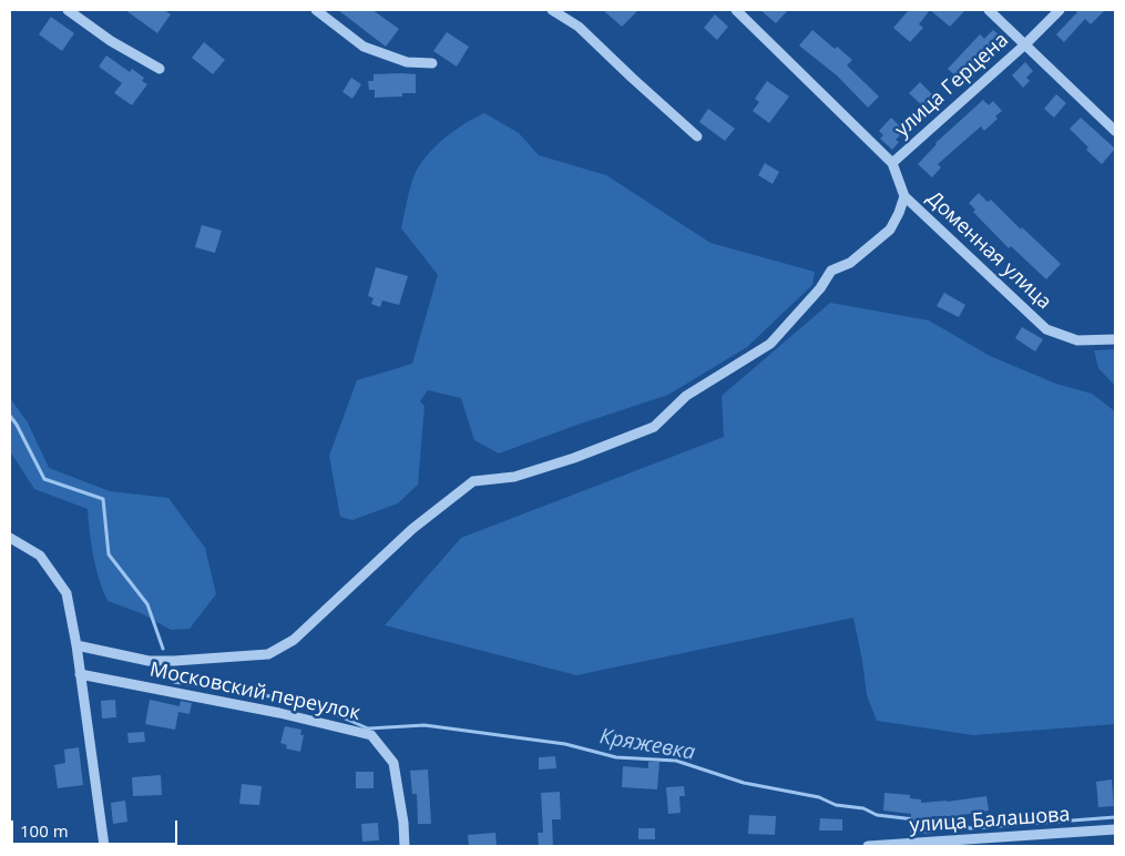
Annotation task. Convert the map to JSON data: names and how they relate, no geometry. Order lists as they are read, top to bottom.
{
  "streets": {
    "street": [
      "улица Герцена",
      "Доменная улица",
      "Московский переулок",
      "улица Балашова"
    ]
  },
  "crossings": [
    ["улица Герцена", "Доменная улица"]
  ],
  "water": ["Кряжевка"],
  "scale_bar": "100 m"
}
